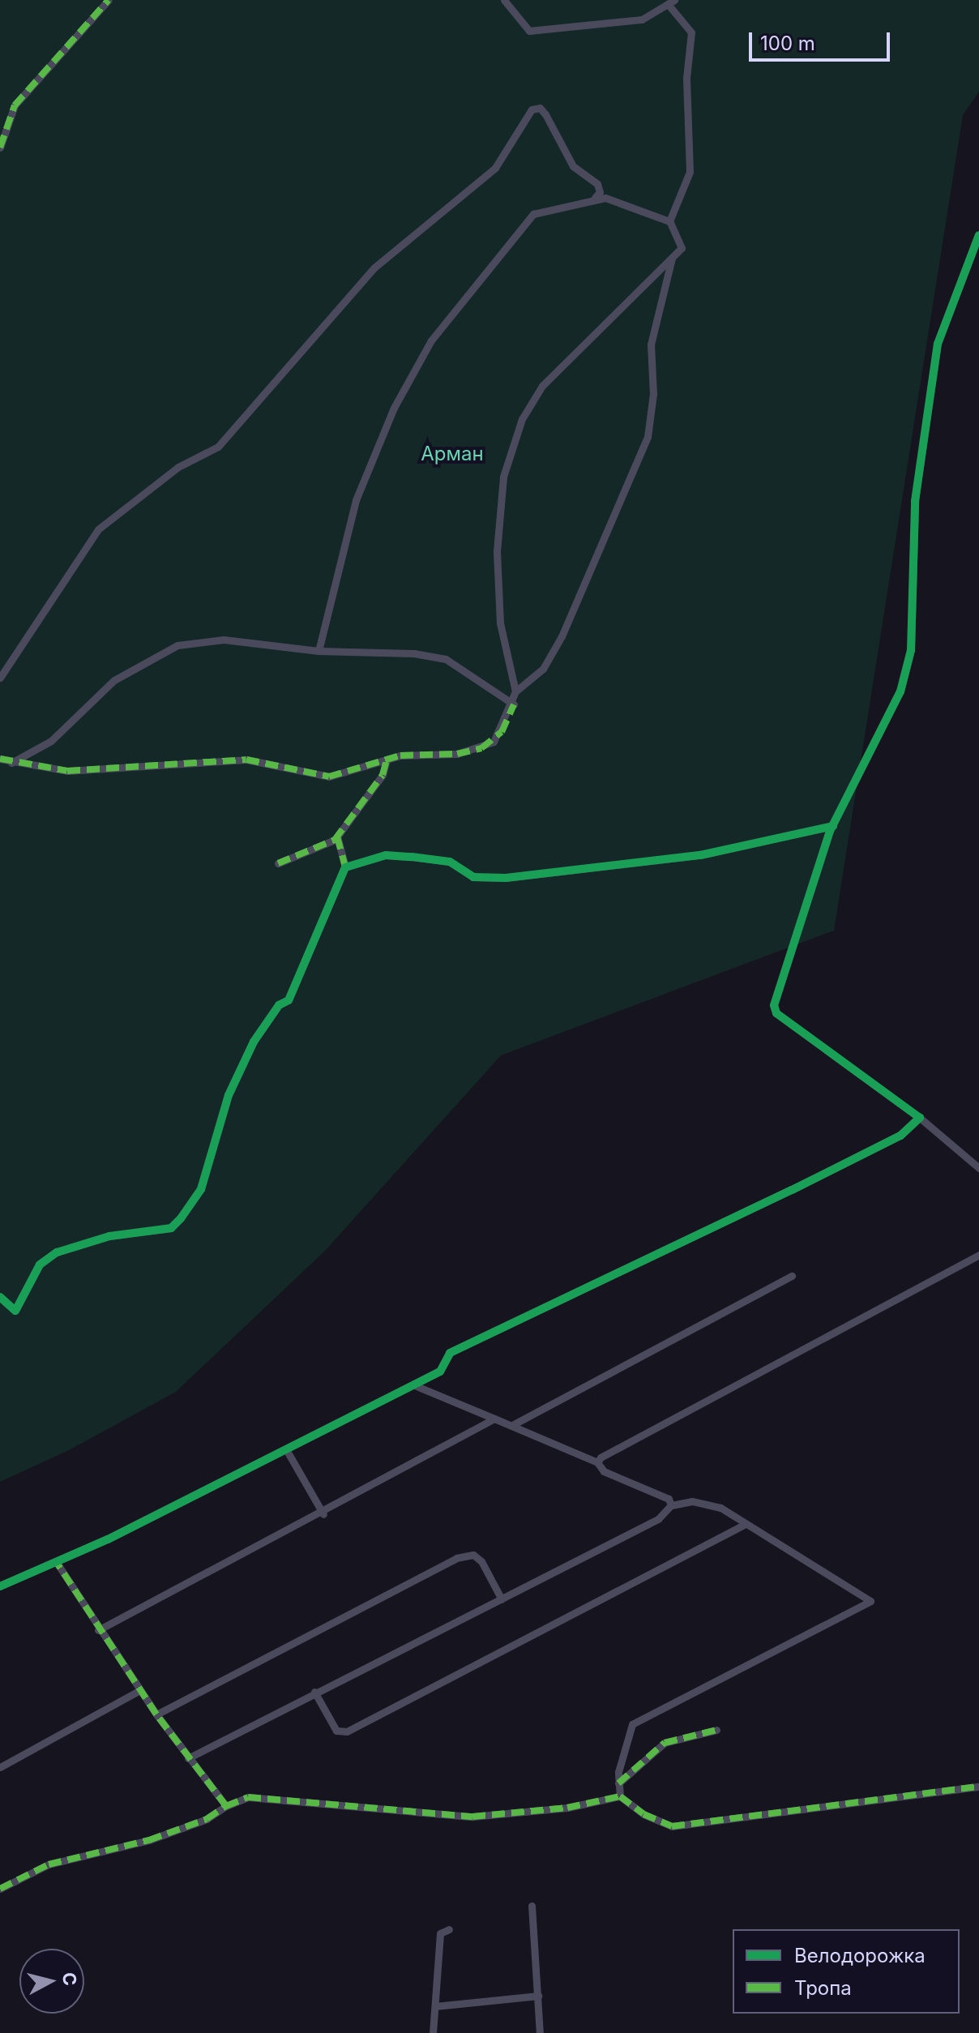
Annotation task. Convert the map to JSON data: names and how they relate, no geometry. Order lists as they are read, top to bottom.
{
  "parks": ["Арман"],
  "legend": ["Велодорожка", "Тропа"],
  "scale_bar": "100 m",
  "north": "right"
}
